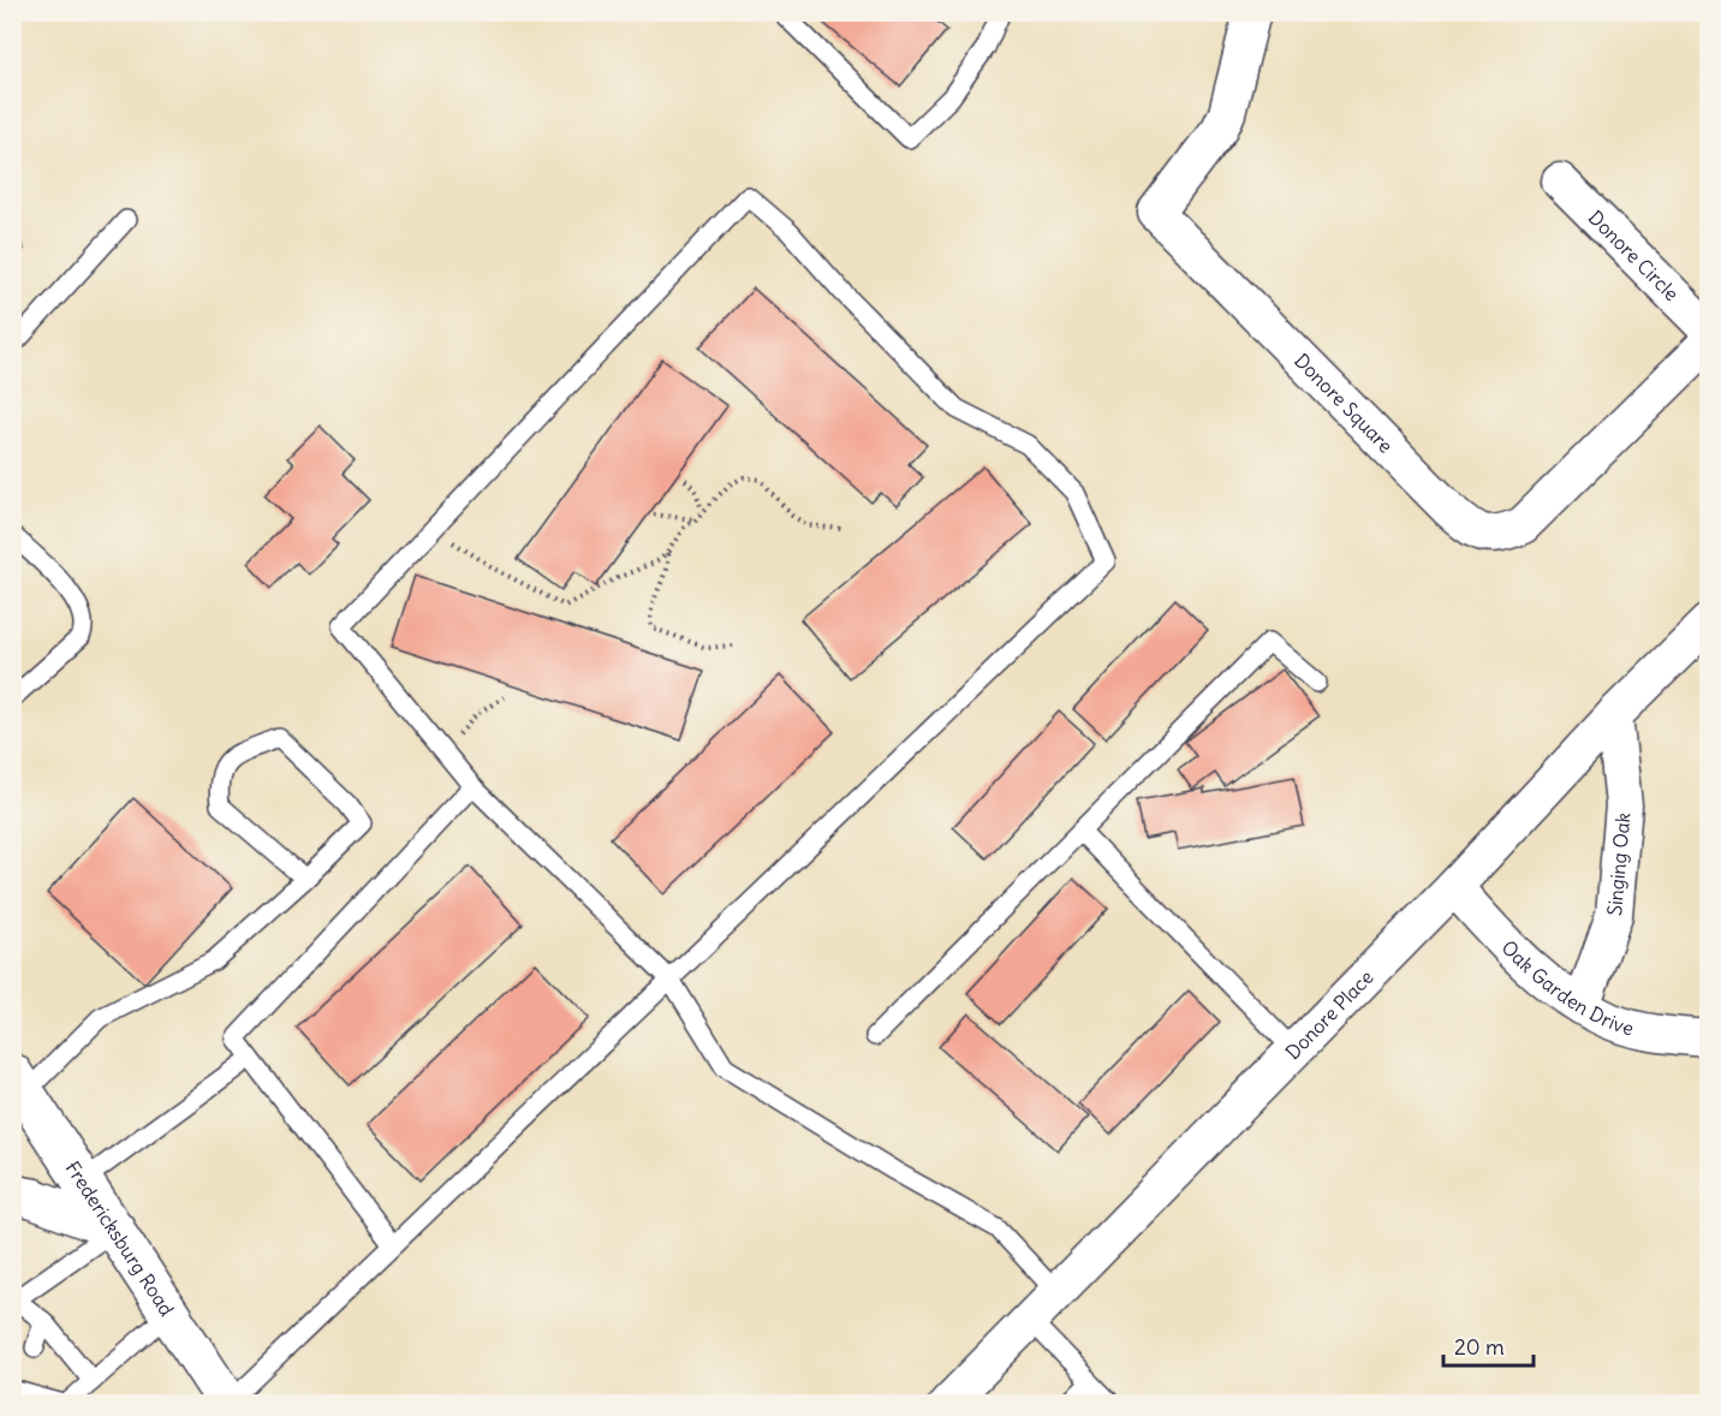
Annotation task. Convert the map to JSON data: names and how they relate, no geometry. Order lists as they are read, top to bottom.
{
  "streets": {
    "main road": ["Fredericksburg Road"],
    "street": [
      "Donore Circle",
      "Donore Square",
      "Singing Oak",
      "Oak Garden Drive",
      "Donore Place"
    ]
  },
  "crossings": [
    ["Singing Oak", "Oak Garden Drive"],
    ["Singing Oak", "Donore Place"],
    ["Oak Garden Drive", "Donore Place"]
  ],
  "scale_bar": "20 m"
}
